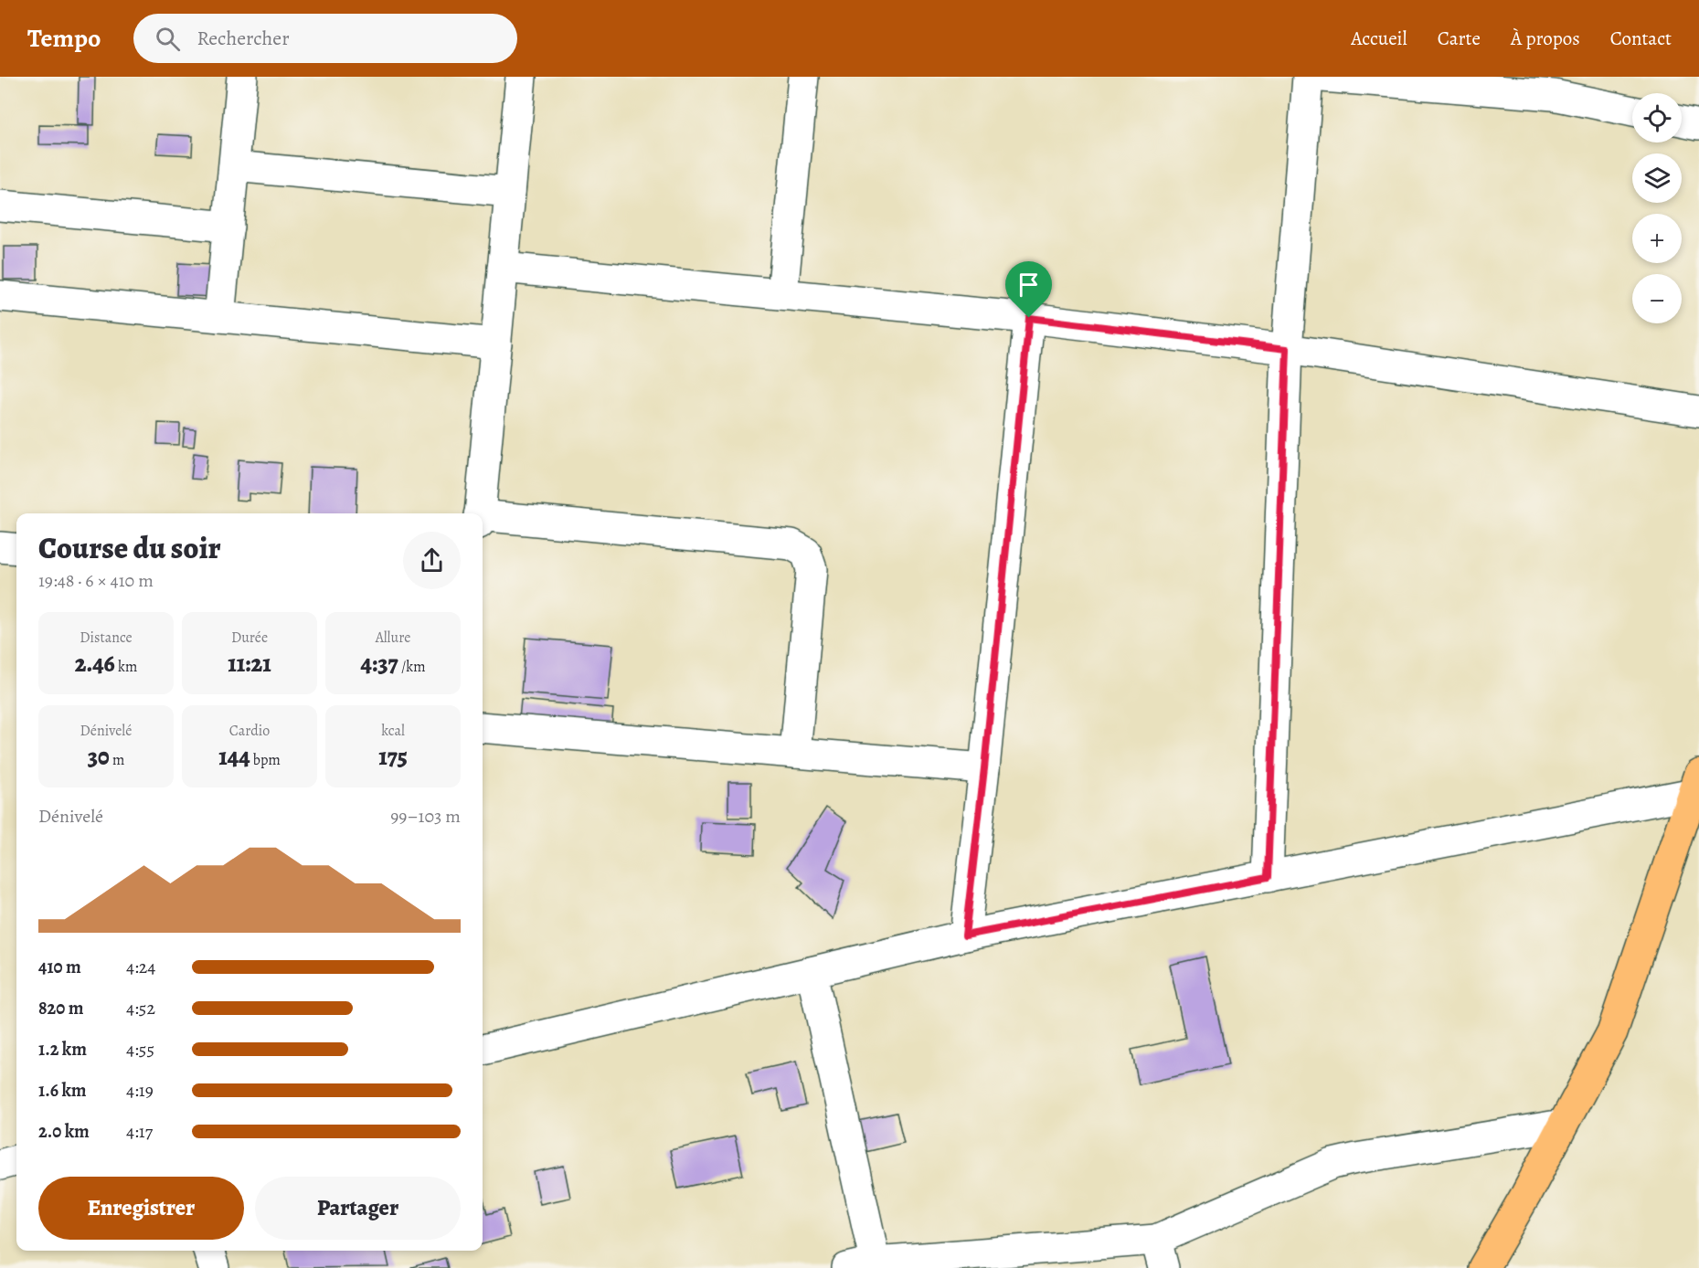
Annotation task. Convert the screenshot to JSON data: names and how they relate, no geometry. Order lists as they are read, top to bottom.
{
  "page": {
    "header": "Tempo",
    "search": "Rechercher",
    "nav": [
      "Accueil",
      "Carte",
      "À propos",
      "Contact"
    ],
    "map_buttons": ["+", "−"],
    "heading": ["Course du soir", "19:48 · 6 × 410 m"],
    "stats": [
      ["Distance", "2.46 km"],
      ["Durée", "11:21"],
      ["Allure", "4:37 /km"],
      ["Dénivelé", "30 m"],
      ["Cardio", "144 bpm"],
      ["kcal", "175"]
    ],
    "chart": ["Dénivelé", "99–103 m"],
    "list": [
      {
        "name": "410 m",
        "note": "4:24"
      },
      {
        "name": "820 m",
        "note": "4:52"
      },
      {
        "name": "1.2 km",
        "note": "4:55"
      },
      {
        "name": "1.6 km",
        "note": "4:19"
      },
      {
        "name": "2.0 km",
        "note": "4:17"
      }
    ],
    "buttons": ["Enregistrer", "Partager"]
  }
}
